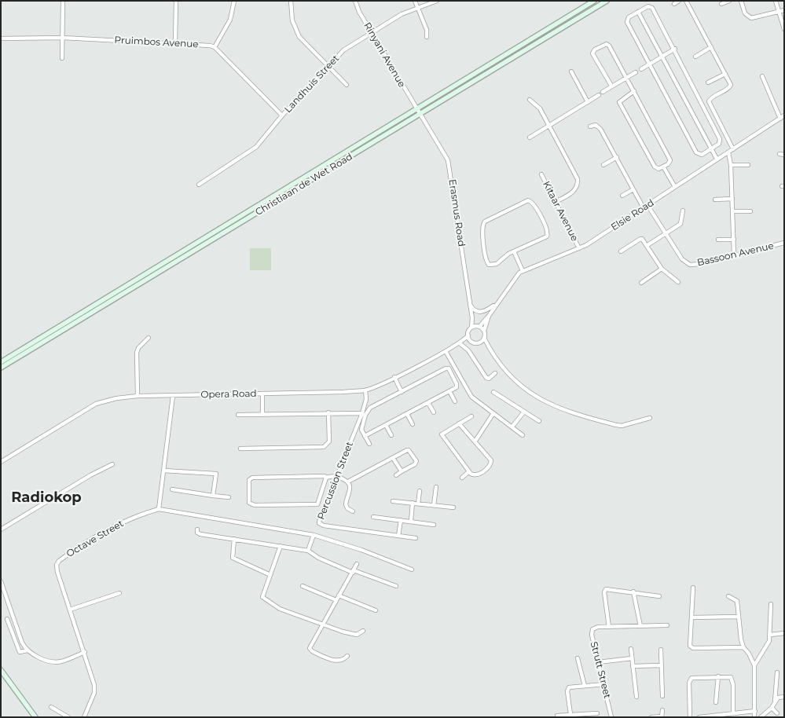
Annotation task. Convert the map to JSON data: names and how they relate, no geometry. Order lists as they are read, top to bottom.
{
  "streets": {
    "main road": ["Christiaan de Wet Road"],
    "street": [
      "Pruimbos Avenue",
      "Rinyani Avenue",
      "Landhuis Street",
      "Kitaar Avenue",
      "Erasmus Road",
      "Elsie Road",
      "Bassoon Avenue",
      "Opera Road",
      "Percussion Street",
      "Octave Street",
      "Strutt Street"
    ]
  },
  "crossings": [
    ["Rinyani Avenue", "Landhuis Street"],
    ["Rinyani Avenue", "Christiaan de Wet Road"],
    ["Rinyani Avenue", "Erasmus Road"],
    ["Christiaan de Wet Road", "Erasmus Road"],
    ["Kitaar Avenue", "Elsie Road"],
    ["Erasmus Road", "Elsie Road"],
    ["Erasmus Road", "Opera Road"],
    ["Elsie Road", "Bassoon Avenue"],
    ["Elsie Road", "Opera Road"],
    ["Opera Road", "Percussion Street"]
  ],
  "districts": ["Radiokop"]
}
